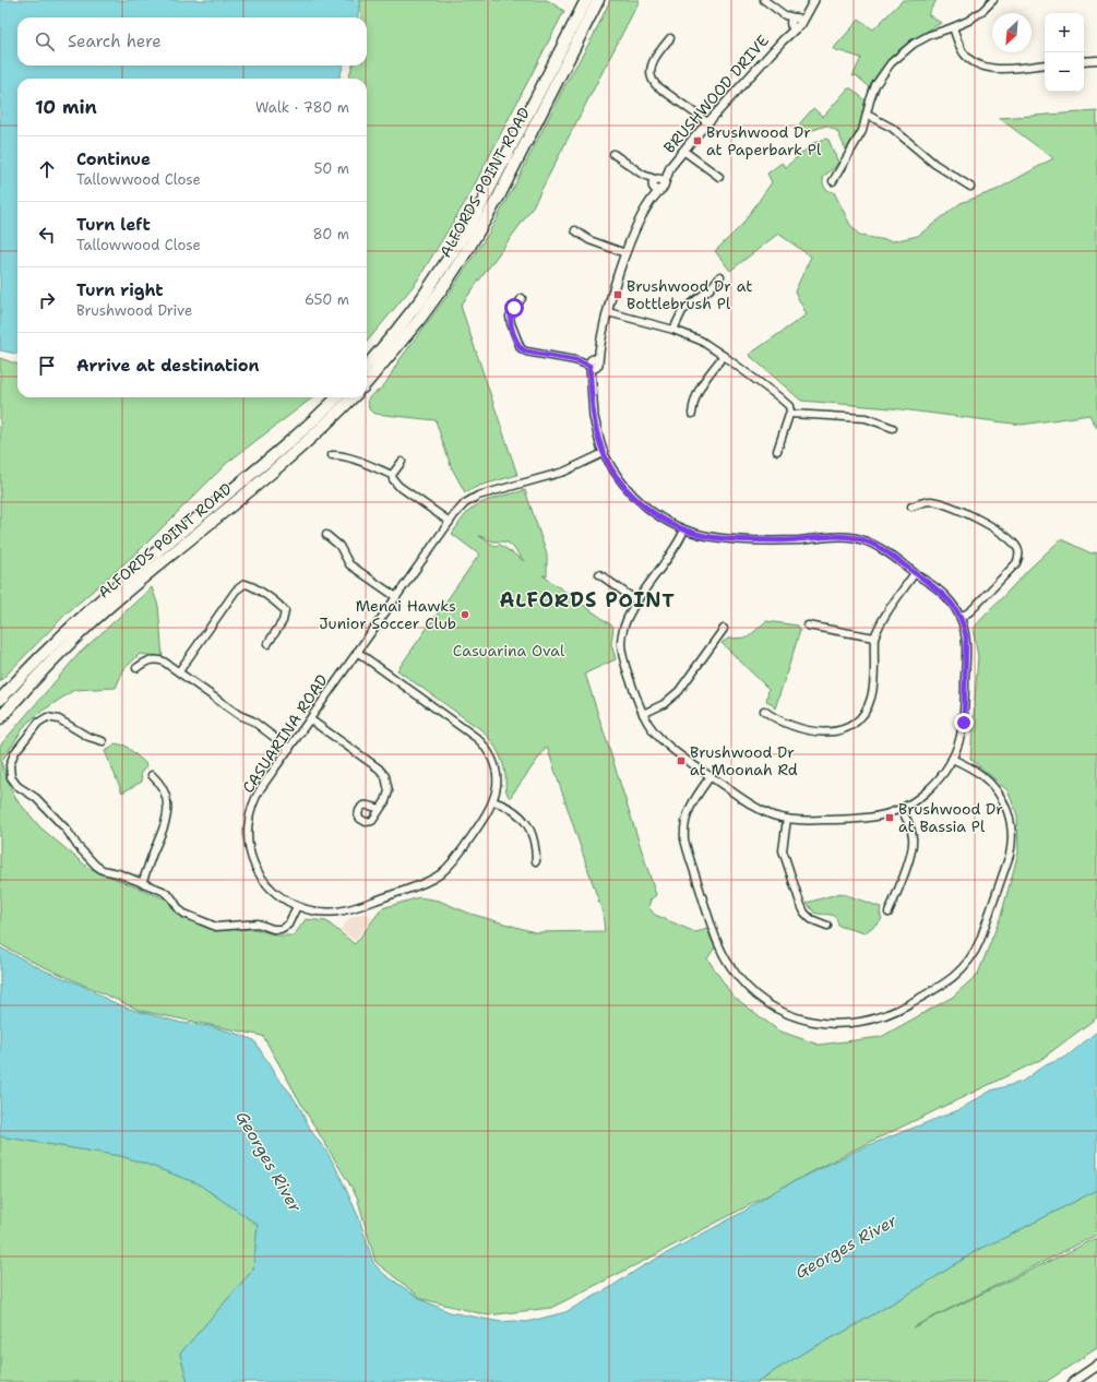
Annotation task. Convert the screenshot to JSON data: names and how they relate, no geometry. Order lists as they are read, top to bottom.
{
  "streets": {
    "highway": ["ALFORDS POINT ROAD"],
    "street": ["BRUSHWOOD DRIVE", "CASUARINA ROAD"]
  },
  "crossings": [
    ["BRUSHWOOD DRIVE", "CASUARINA ROAD"]
  ],
  "districts": ["ALFORDS POINT"],
  "water": ["Georges River"],
  "parks": ["Casuarina Oval"],
  "places": {
    "transit": [
      "Brushwood Dr at Paperbark Pl",
      "Brushwood Dr at Bottlebrush Pl",
      "Brushwood Dr at Moonah Rd",
      "Brushwood Dr at Bassia Pl"
    ],
    "other": ["Menai Hawks Junior Soccer Club"]
  },
  "north": "bottom left",
  "page": {
    "map_buttons": ["+", "−"],
    "search": "Search here",
    "heading": ["10 min", "Walk · 780 m"],
    "list": [
      ["Continue", "Tallowwood Close", "50 m"],
      ["Turn left", "Tallowwood Close", "80 m"],
      ["Turn right", "Brushwood Drive", "650 m"],
      "Arrive at destination"
    ]
  }
}
